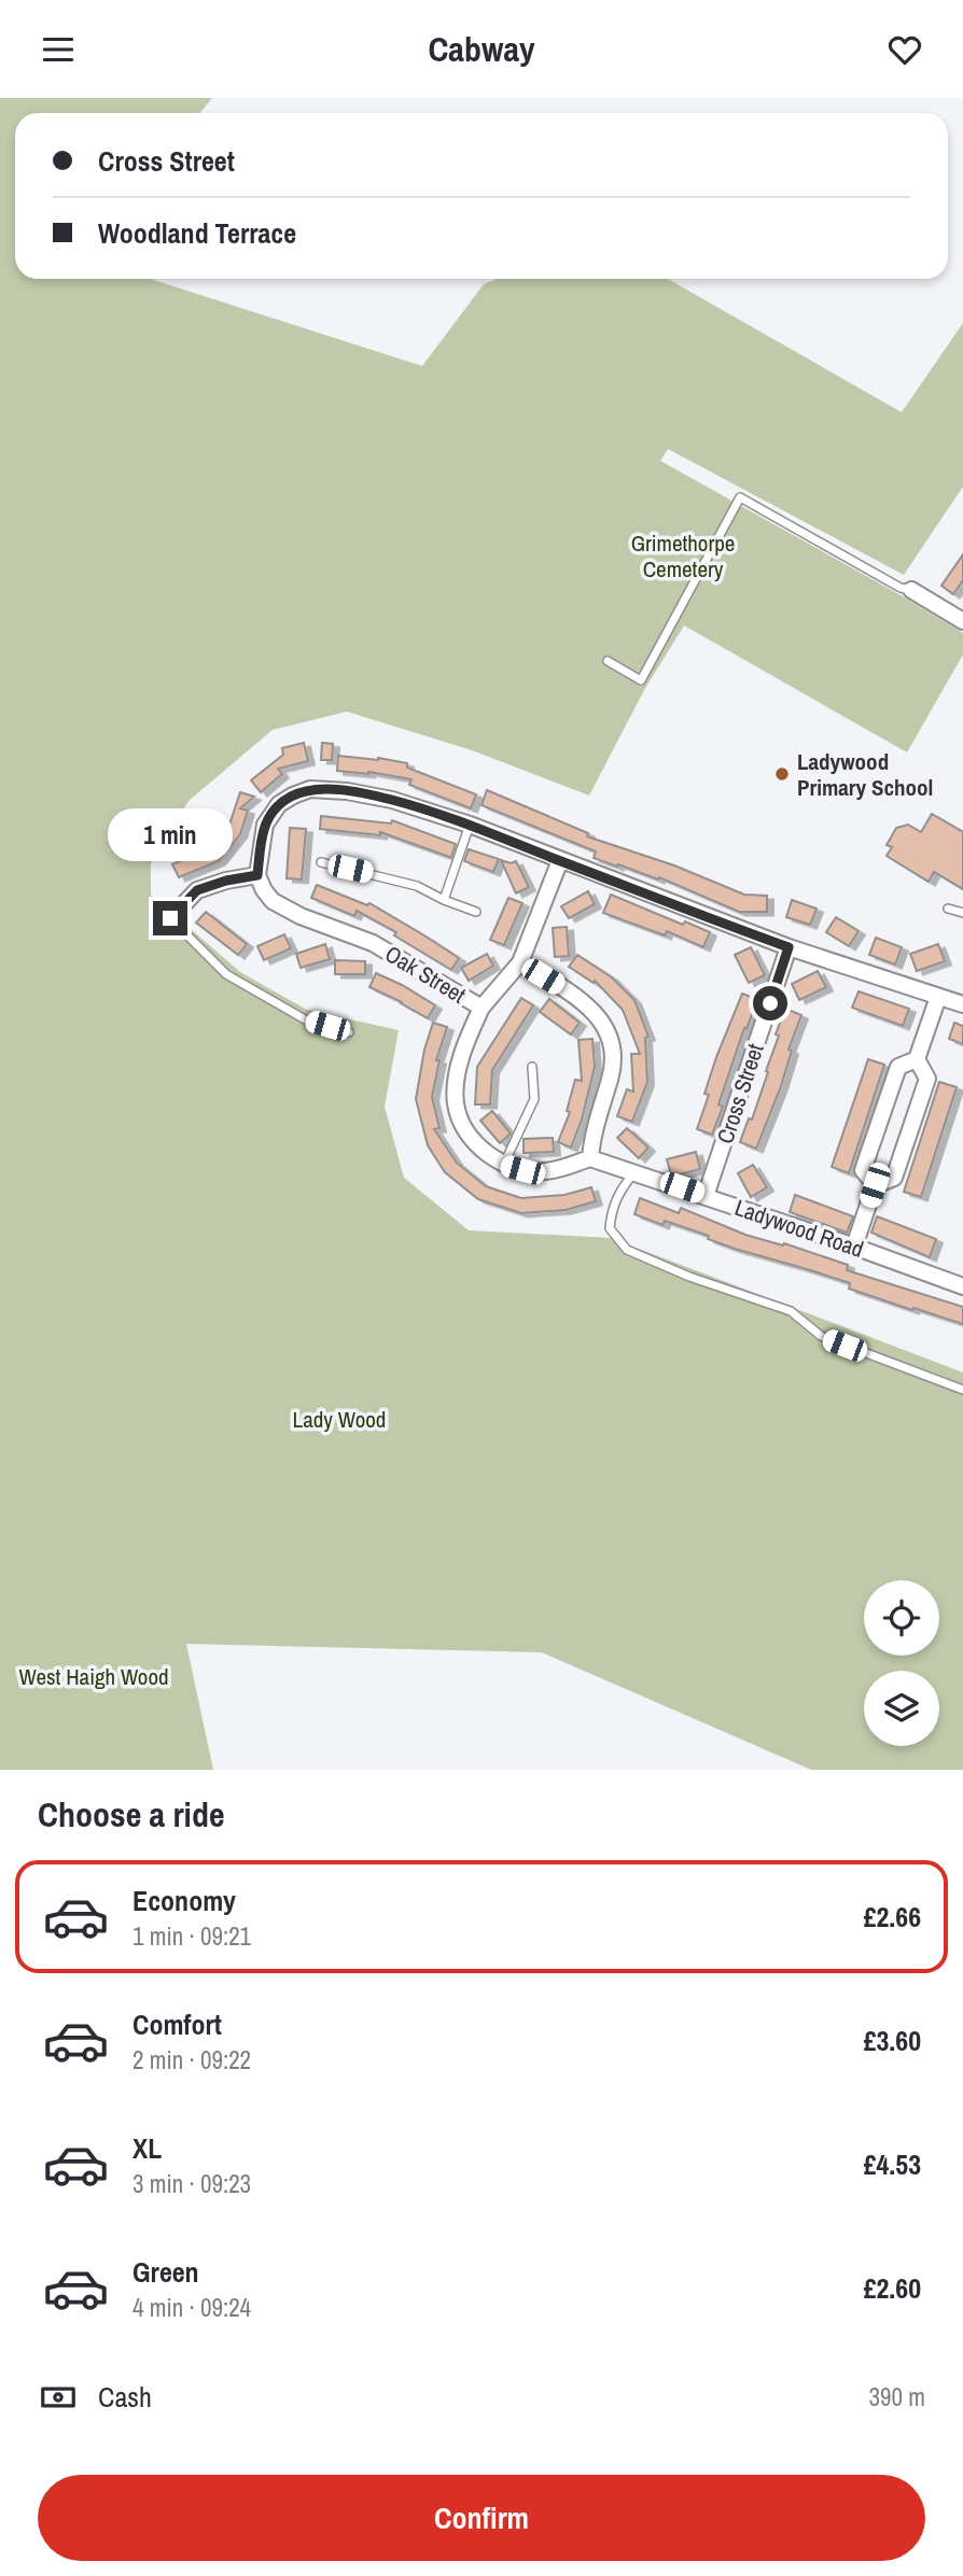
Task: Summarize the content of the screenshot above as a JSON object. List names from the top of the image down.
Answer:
{
  "streets": {
    "street": ["Oak Street", "Cross Street", "Ladywood Road"]
  },
  "crossings": [
    ["Oak Street", "Ladywood Road"],
    ["Cross Street", "Ladywood Road"]
  ],
  "parks": ["Grimethorpe Cemetery", "Lady Wood", "West Haigh Wood"],
  "places": ["Ladywood Primary School"],
  "page": {
    "header": "Cabway",
    "banner": ["Cross Street", "Woodland Terrace"],
    "bubble": "1 min",
    "heading": "Choose a ride",
    "list": [
      {
        "name": "Economy",
        "note": "1 min · 09:21",
        "value": "£2.66"
      },
      {
        "name": "Comfort",
        "note": "2 min · 09:22",
        "value": "£3.60"
      },
      {
        "name": "XL",
        "note": "3 min · 09:23",
        "value": "£4.53"
      },
      {
        "name": "Green",
        "note": "4 min · 09:24",
        "value": "£2.60"
      }
    ],
    "pay": ["Cash", "390 m"],
    "buttons": "Confirm"
  }
}
